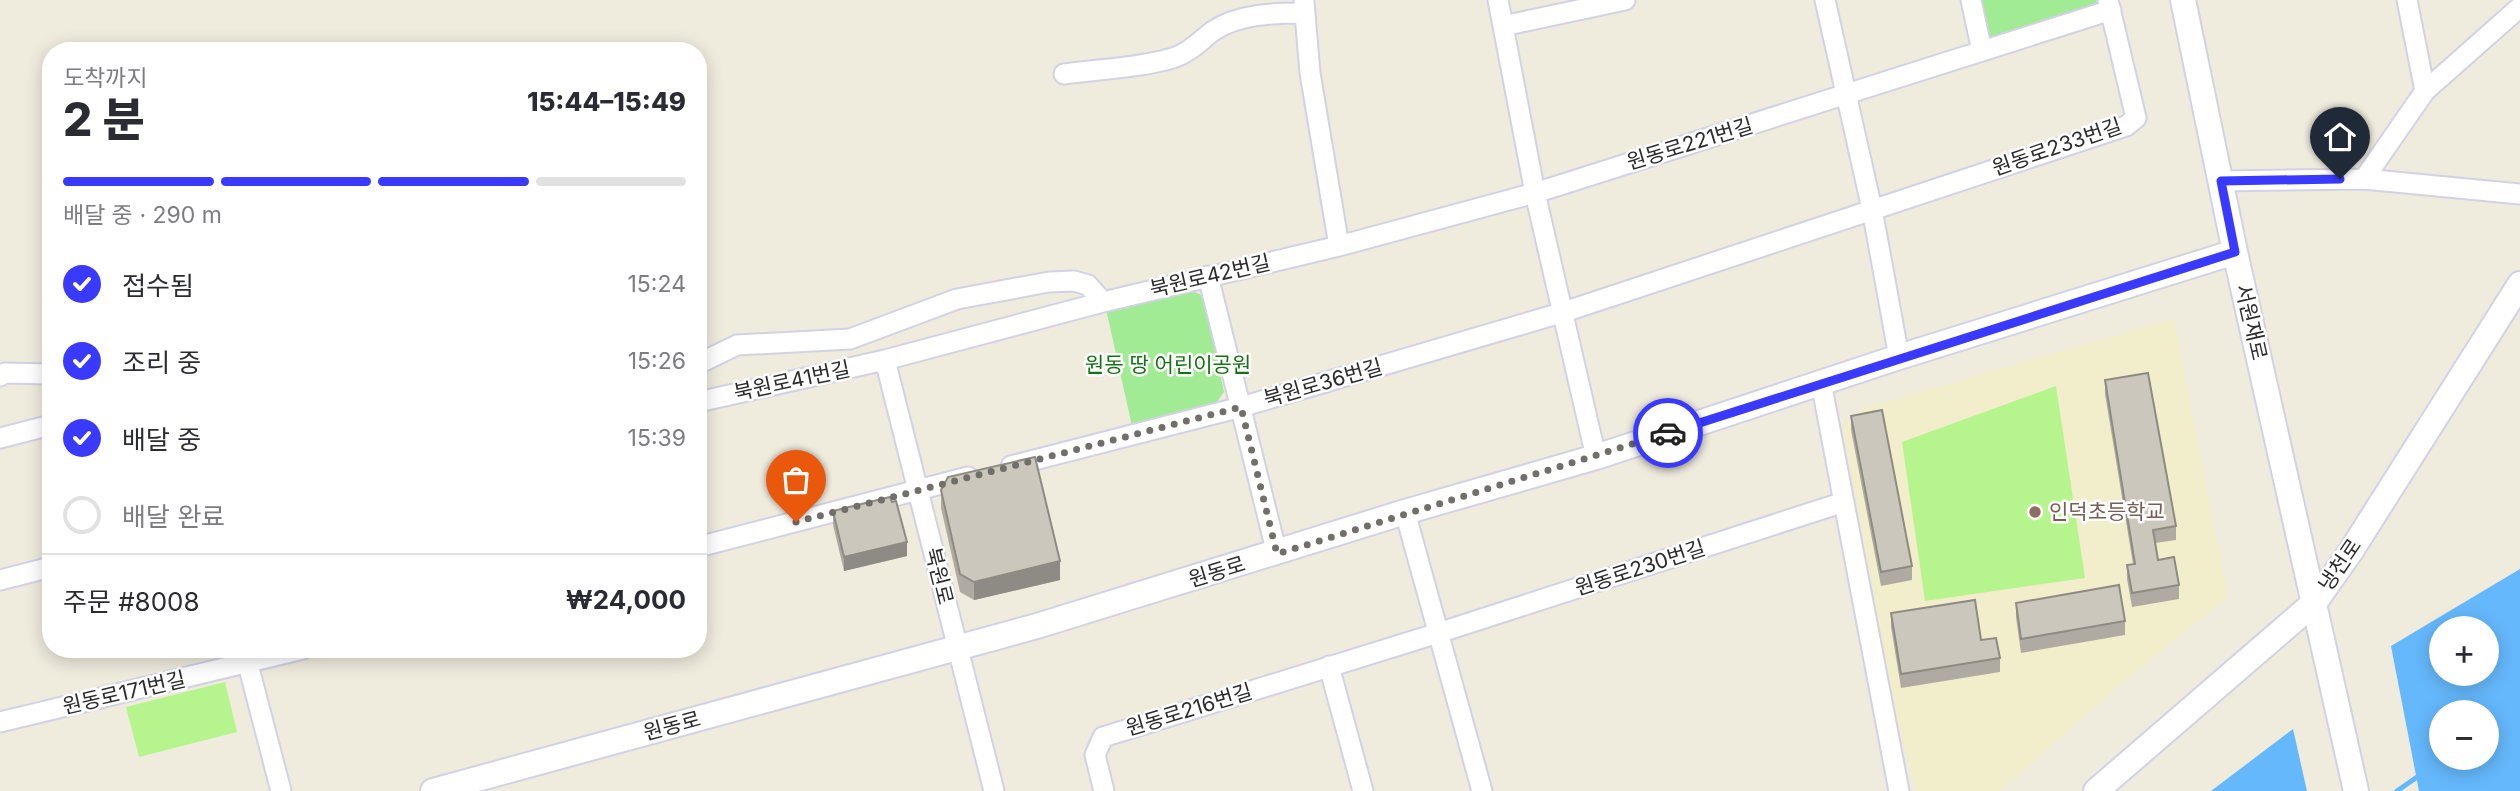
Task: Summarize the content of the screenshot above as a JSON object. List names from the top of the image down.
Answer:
{
  "streets": {
    "street": [
      "원동로221번길",
      "원동로233번길",
      "북원로42번길",
      "서원재로",
      "북원로41번길",
      "북원로36번길",
      "냉천로",
      "원동로230번길",
      "원동로",
      "북원로",
      "원동로171번길",
      "원동로216번길"
    ]
  },
  "crossings": [
    ["원동로221번길", "원동로233번길"],
    ["원동로221번길", "북원로42번길"],
    ["북원로42번길", "북원로41번길"],
    ["북원로42번길", "북원로"],
    ["서원재로", "냉천로"],
    ["서원재로", "원동로"],
    ["북원로41번길", "북원로"],
    ["북원로36번길", "북원로"],
    ["원동로230번길", "원동로216번길"],
    ["원동로", "북원로"]
  ],
  "parks": ["원동 땅 어린이공원"],
  "places": ["인덕초등학교"],
  "page": {
    "heading": ["2 분", "도착까지", "15:44–15:49"],
    "panel": ["주문 #8008", "₩24,000"],
    "bar": "배달 중 · 290 m",
    "list": [
      ["접수됨", "15:24"],
      ["조리 중", "15:26"],
      ["배달 중", "15:39"],
      "배달 완료"
    ],
    "map_buttons": ["+", "−"]
  }
}
